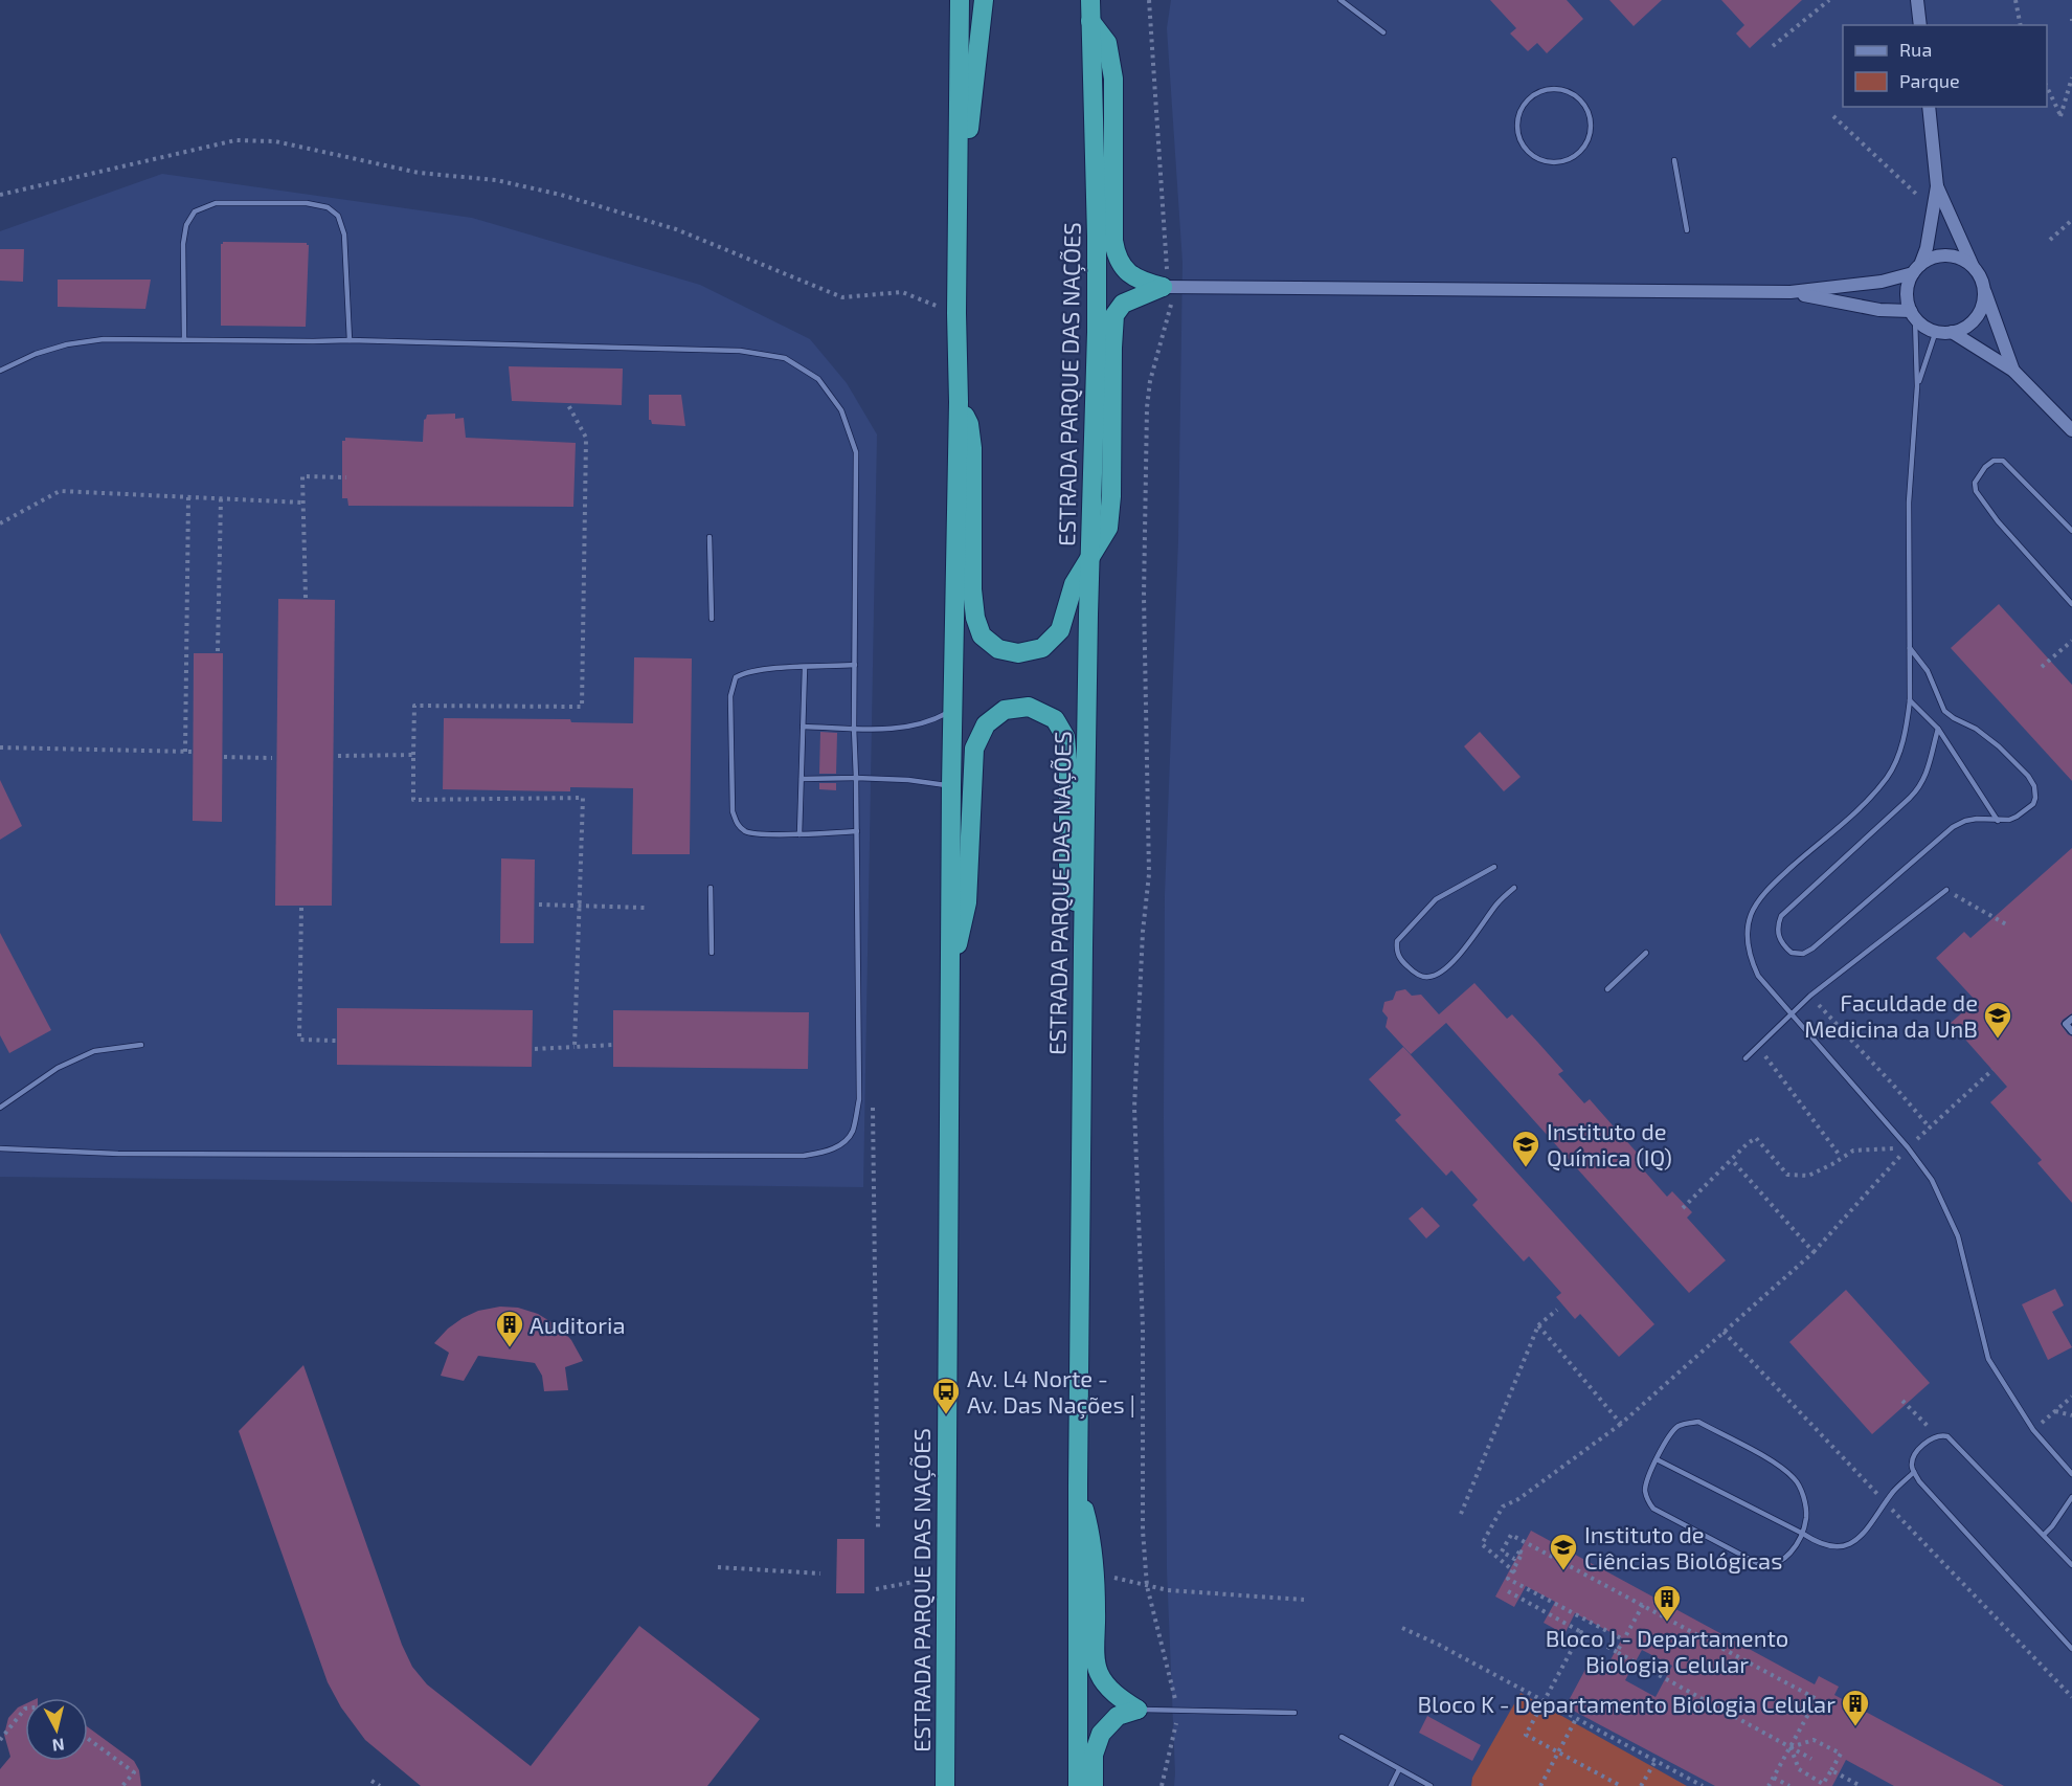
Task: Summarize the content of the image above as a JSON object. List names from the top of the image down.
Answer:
{
  "streets": {
    "highway": ["ESTRADA PARQUE DAS NAÇÕES"]
  },
  "places": {
    "school or university": ["Faculdade de Medicina da UnB", "Instituto de Química (IQ)", "Instituto de Ciências Biológicas"],
    "building": ["Auditoria", "Bloco J - Departamento Biologia Celular", "Bloco K - Departamento Biologia Celular"],
    "bus stop": ["Av. L4 Norte - Av. Das Nações |"]
  },
  "legend": ["Rua", "Parque"],
  "north": "bottom"
}
